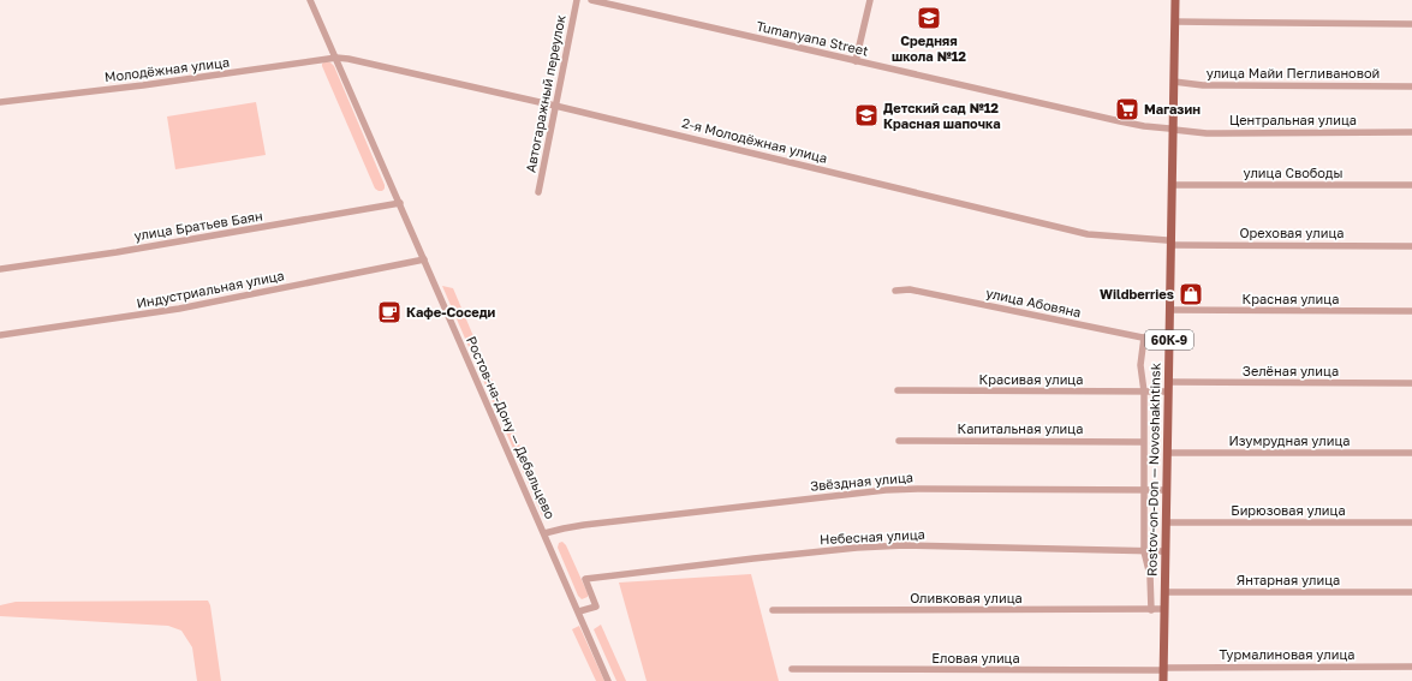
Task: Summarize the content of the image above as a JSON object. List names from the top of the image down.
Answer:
{
  "streets": {
    "main road": ["60К-9", "Rostov-on-Don — Novoshakhtinsk"],
    "street": [
      "Tumanyana Street",
      "Молодёжная улица",
      "улица Майи Пегливановой",
      "Автогаражный переулок",
      "Центральная улица",
      "2-я Молодёжная улица",
      "улица Свободы",
      "улица Братьев Баян",
      "Ореховая улица",
      "Индустриальная улица",
      "Красная улица",
      "улица Абовяна",
      "Зелёная улица",
      "Красивая улица",
      "Ростов-на-Дону — Дебальцево",
      "Капитальная улица",
      "Изумрудная улица",
      "Звёздная улица",
      "Бирюзовая улица",
      "Небесная улица",
      "Янтарная улица",
      "Оливковая улица",
      "Турмалиновая улица",
      "Еловая улица"
    ]
  },
  "crossings": [
    ["Tumanyana Street", "Центральная улица"],
    ["Tumanyana Street", "Rostov-on-Don — Novoshakhtinsk"],
    ["Молодёжная улица", "2-я Молодёжная улица"],
    ["Молодёжная улица", "Ростов-на-Дону — Дебальцево"],
    ["улица Майи Пегливановой", "Rostov-on-Don — Novoshakhtinsk"],
    ["Автогаражный переулок", "2-я Молодёжная улица"],
    ["Центральная улица", "Rostov-on-Don — Novoshakhtinsk"],
    ["2-я Молодёжная улица", "Ореховая улица"],
    ["2-я Молодёжная улица", "Ростов-на-Дону — Дебальцево"],
    ["2-я Молодёжная улица", "Rostov-on-Don — Novoshakhtinsk"],
    ["улица Свободы", "Rostov-on-Don — Novoshakhtinsk"],
    ["улица Братьев Баян", "Ростов-на-Дону — Дебальцево"],
    ["Ореховая улица", "Rostov-on-Don — Novoshakhtinsk"],
    ["Индустриальная улица", "Ростов-на-Дону — Дебальцево"],
    ["Красная улица", "Rostov-on-Don — Novoshakhtinsk"],
    ["улица Абовяна", "Rostov-on-Don — Novoshakhtinsk"],
    ["Зелёная улица", "Rostov-on-Don — Novoshakhtinsk"],
    ["Красивая улица", "Rostov-on-Don — Novoshakhtinsk"],
    ["Ростов-на-Дону — Дебальцево", "Звёздная улица"],
    ["Ростов-на-Дону — Дебальцево", "Небесная улица"],
    ["Изумрудная улица", "Rostov-on-Don — Novoshakhtinsk"],
    ["Rostov-on-Don — Novoshakhtinsk", "Звёздная улица"],
    ["Rostov-on-Don — Novoshakhtinsk", "Бирюзовая улица"],
    ["Rostov-on-Don — Novoshakhtinsk", "Небесная улица"],
    ["Rostov-on-Don — Novoshakhtinsk", "Янтарная улица"],
    ["Rostov-on-Don — Novoshakhtinsk", "Оливковая улица"],
    ["Rostov-on-Don — Novoshakhtinsk", "Турмалиновая улица"],
    ["Rostov-on-Don — Novoshakhtinsk", "Еловая улица"],
    ["Турмалиновая улица", "Еловая улица"]
  ],
  "places": {
    "school or university": ["Средняя школа №12", "Детский сад №12 Красная шапочка"],
    "supermarket": ["Магазин"],
    "shop": ["Wildberries"],
    "cafe": ["Кафе-Соседи"]
  }
}
